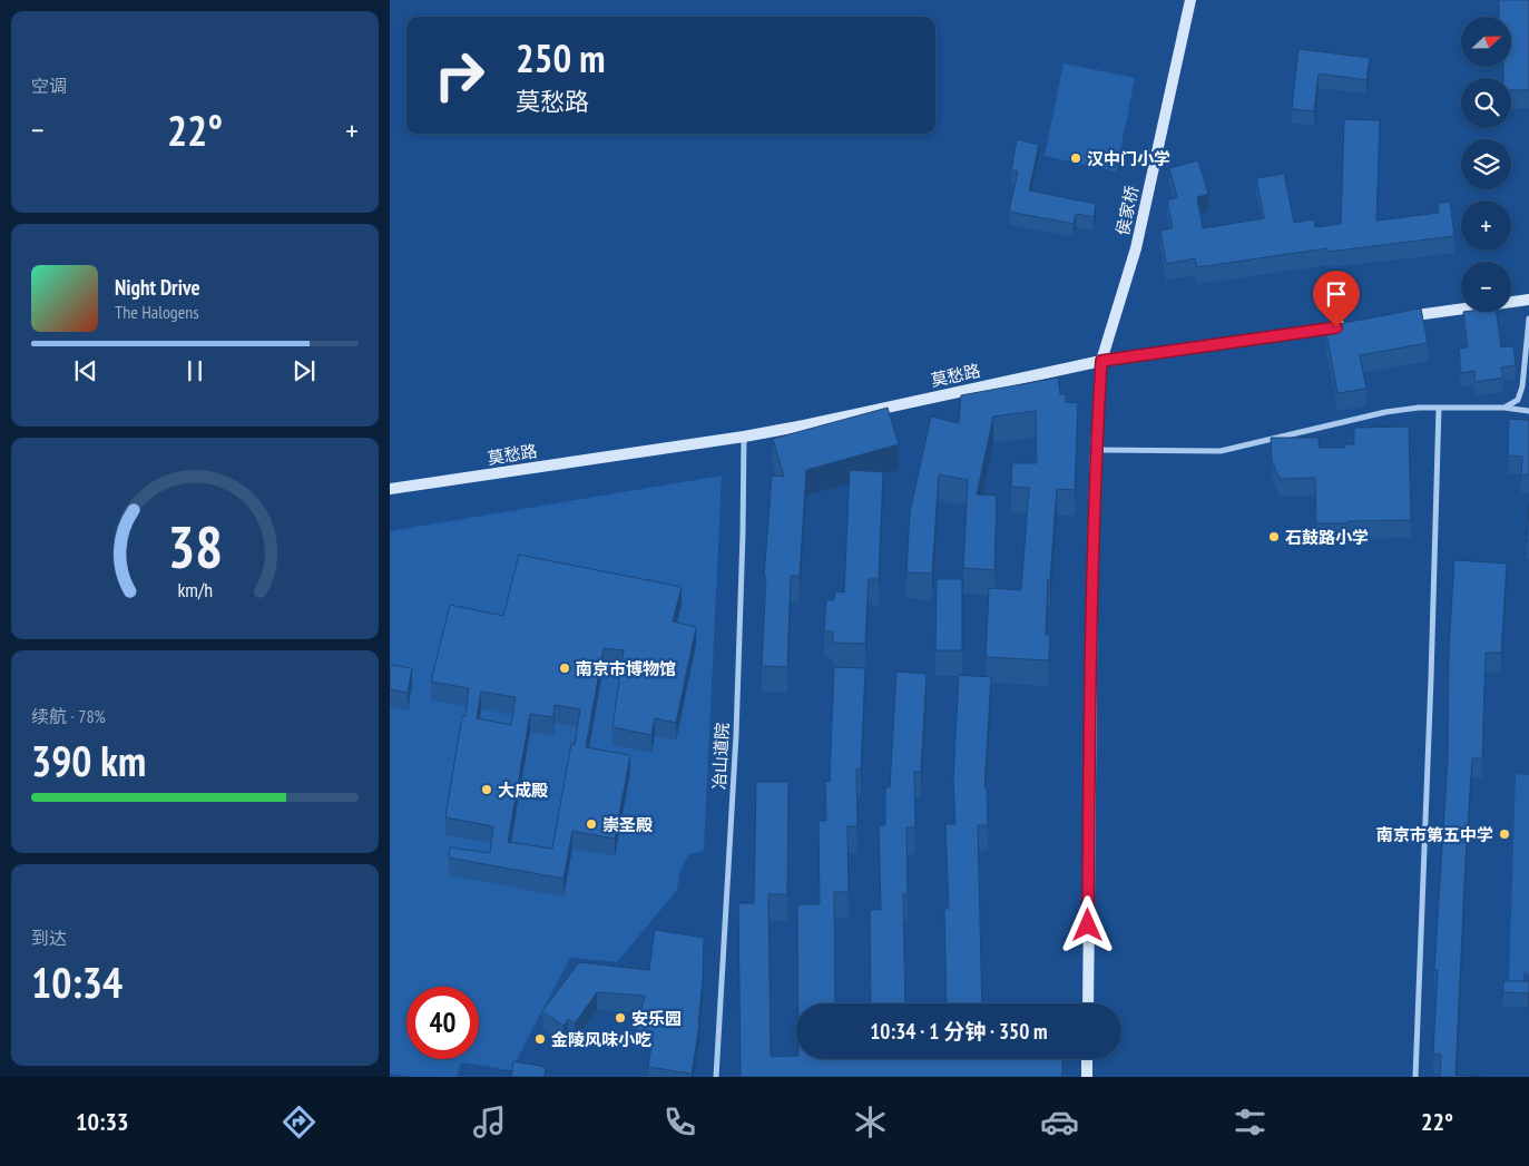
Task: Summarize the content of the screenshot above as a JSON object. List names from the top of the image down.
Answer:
{
  "streets": {
    "main road": ["侯家桥", "莫愁路"],
    "street": ["冶山道院"]
  },
  "crossings": [
    ["侯家桥", "莫愁路"],
    ["莫愁路", "冶山道院"]
  ],
  "places": [
    "汉中门小学",
    "石鼓路小学",
    "南京市博物馆",
    "大成殿",
    "崇圣殿",
    "南京市第五中学",
    "安乐园",
    "金陵风味小吃"
  ],
  "north": "right",
  "page": {
    "tile": [
      "空调",
      ["续航 · 78%", "390 km"],
      ["到达", "10:34"]
    ],
    "map_buttons": ["+", "−"],
    "turn": ["250 m", "莫愁路"],
    "heat": ["−", "22°", "+"],
    "song": ["Night Drive", "The Halogens"],
    "limit": "40",
    "trip": "10:34 · 1 分钟 · 350 m",
    "tabs": ["10:33", "22°"],
    "gauge": ["38", "km/h"]
  }
}
